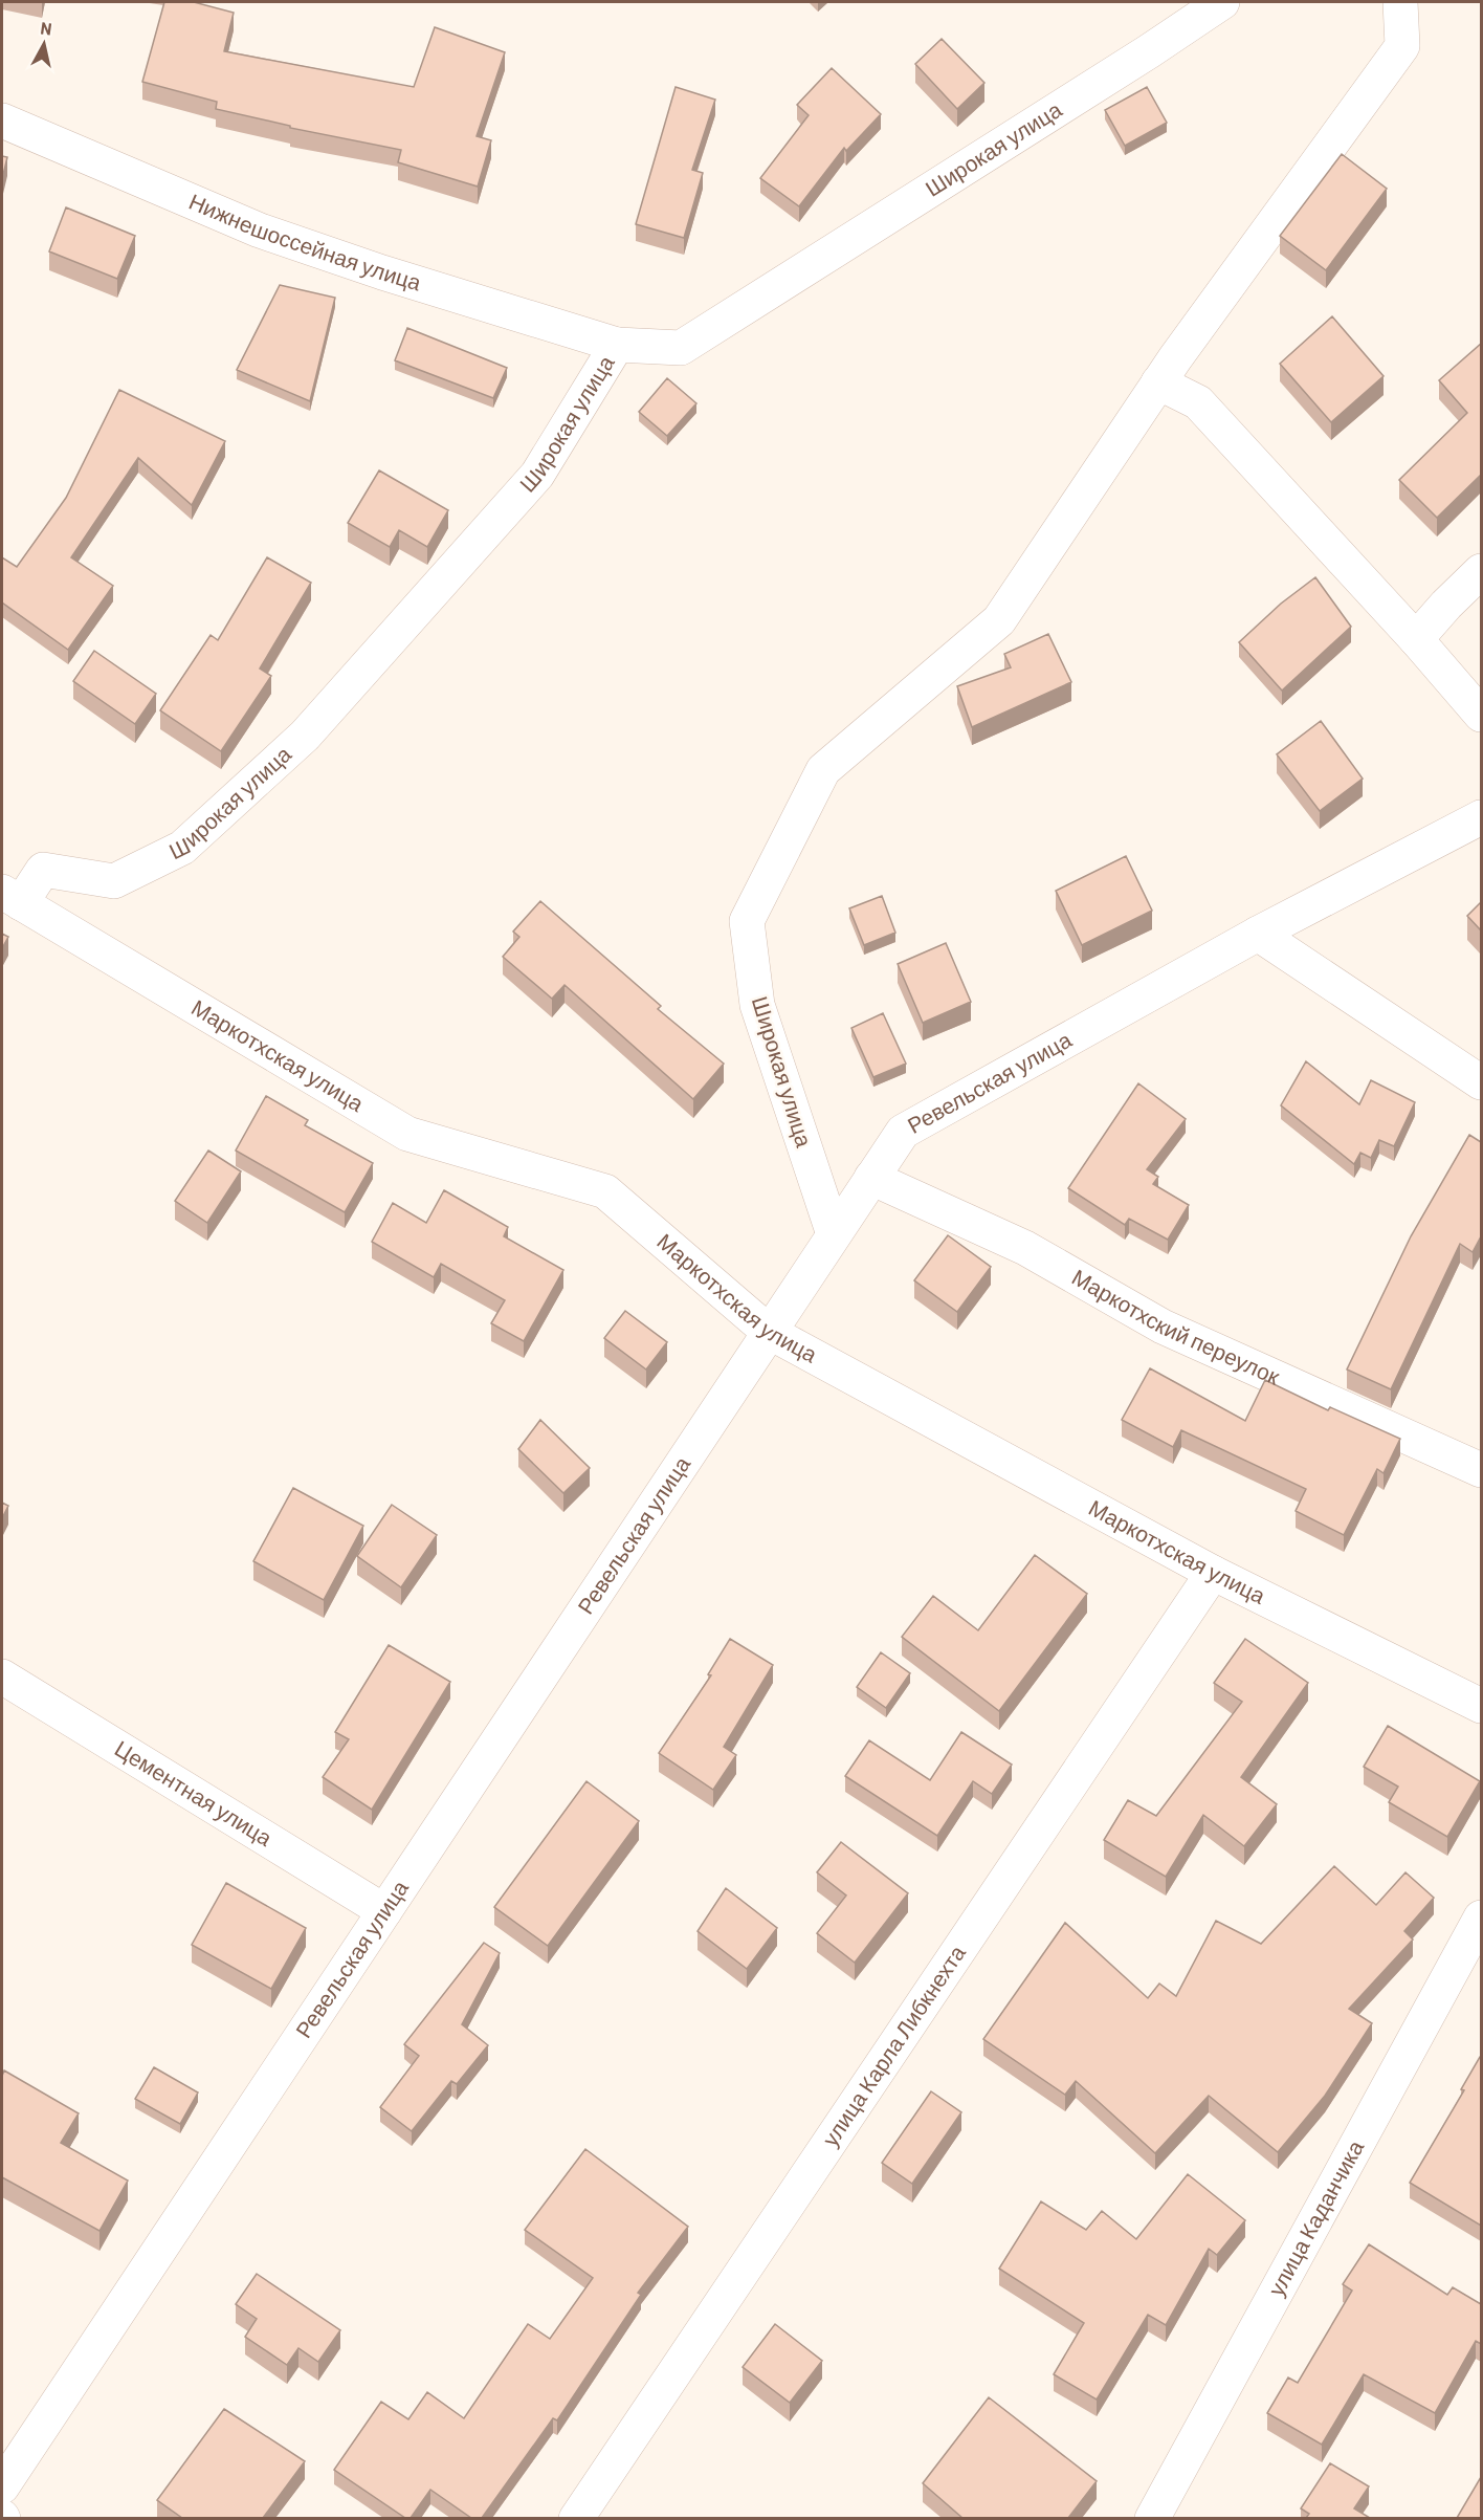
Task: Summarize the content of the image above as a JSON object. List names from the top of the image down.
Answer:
{
  "streets": {
    "street": [
      "Широкая улица",
      "Нижнешоссейная улица",
      "Маркотхская улица",
      "Ревельская улица",
      "Маркотхский переулок",
      "Цементная улица",
      "улица Карла Либкнехта",
      "улица Каданчика"
    ]
  },
  "crossings": [
    ["Широкая улица", "Нижнешоссейная улица"],
    ["Широкая улица", "Маркотхская улица"],
    ["Широкая улица", "Ревельская улица"],
    ["Маркотхская улица", "Ревельская улица"],
    ["Маркотхская улица", "улица Карла Либкнехта"],
    ["Ревельская улица", "Маркотхский переулок"],
    ["Ревельская улица", "Цементная улица"]
  ],
  "north": "top"
}
